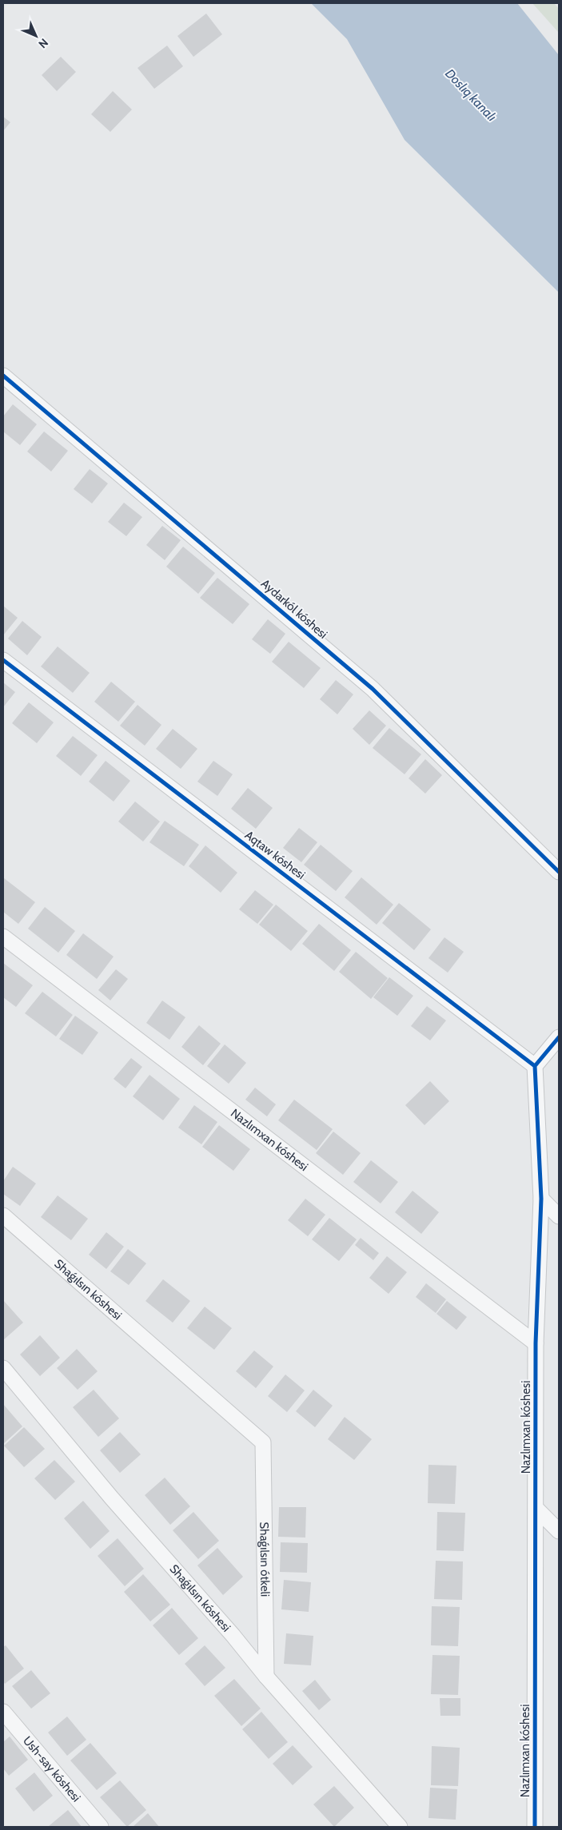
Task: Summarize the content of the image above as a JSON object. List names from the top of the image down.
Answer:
{
  "streets": {
    "street": [
      "Aydarkól kóshesi",
      "Aqtaw kóshesi",
      "Nazlımxan kóshesi",
      "Shaǵılsın kóshesi",
      "Shaǵılsın ótkeli",
      "Ush-say kóshesi"
    ]
  },
  "crossings": [
    ["Aqtaw kóshesi", "Nazlımxan kóshesi"],
    ["Shaǵılsın kóshesi", "Shaǵılsın ótkeli"]
  ],
  "water": ["Doslıq kanalı"],
  "north": "bottom right"
}
